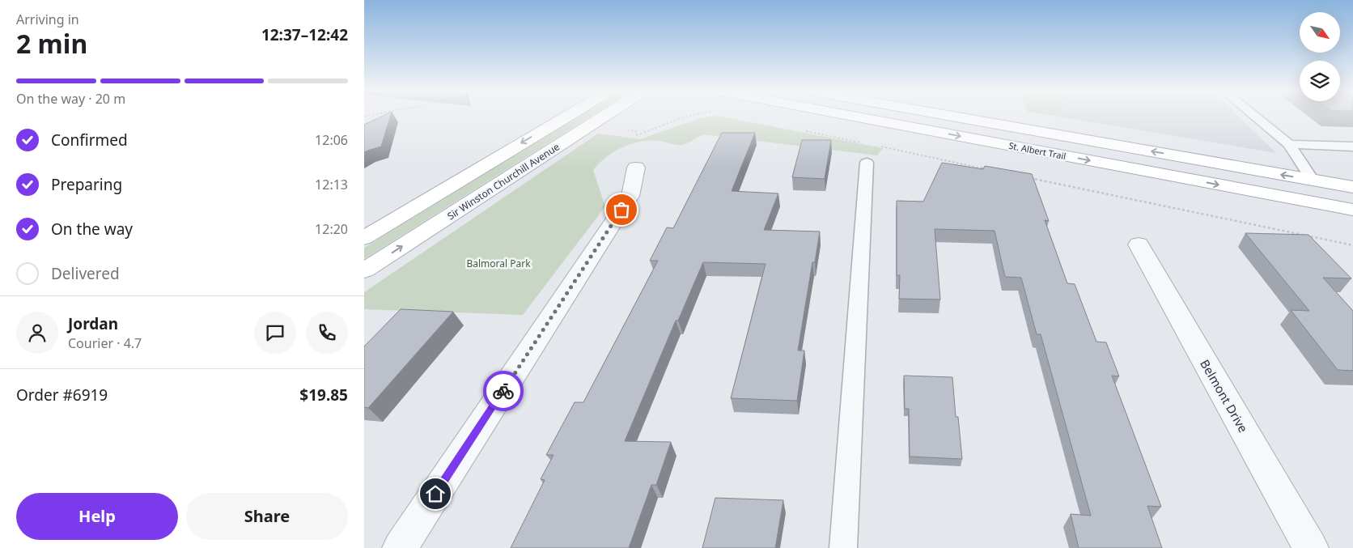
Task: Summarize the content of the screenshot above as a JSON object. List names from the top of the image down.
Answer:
{
  "streets": {
    "main road": ["St. Albert Trail", "Sir Winston Churchill Avenue"],
    "street": ["Belmont Drive"]
  },
  "parks": ["Balmoral Park"],
  "north": "bottom right",
  "page": {
    "heading": ["2 min", "Arriving in", "12:37–12:42"],
    "panel": [
      "Jordan",
      "Courier · 4.7",
      "Order #6919",
      "$19.85"
    ],
    "bar": "On the way · 20 m",
    "list": [
      ["Confirmed", "12:06"],
      ["Preparing", "12:13"],
      ["On the way", "12:20"],
      "Delivered"
    ],
    "buttons": ["Help", "Share"]
  }
}
